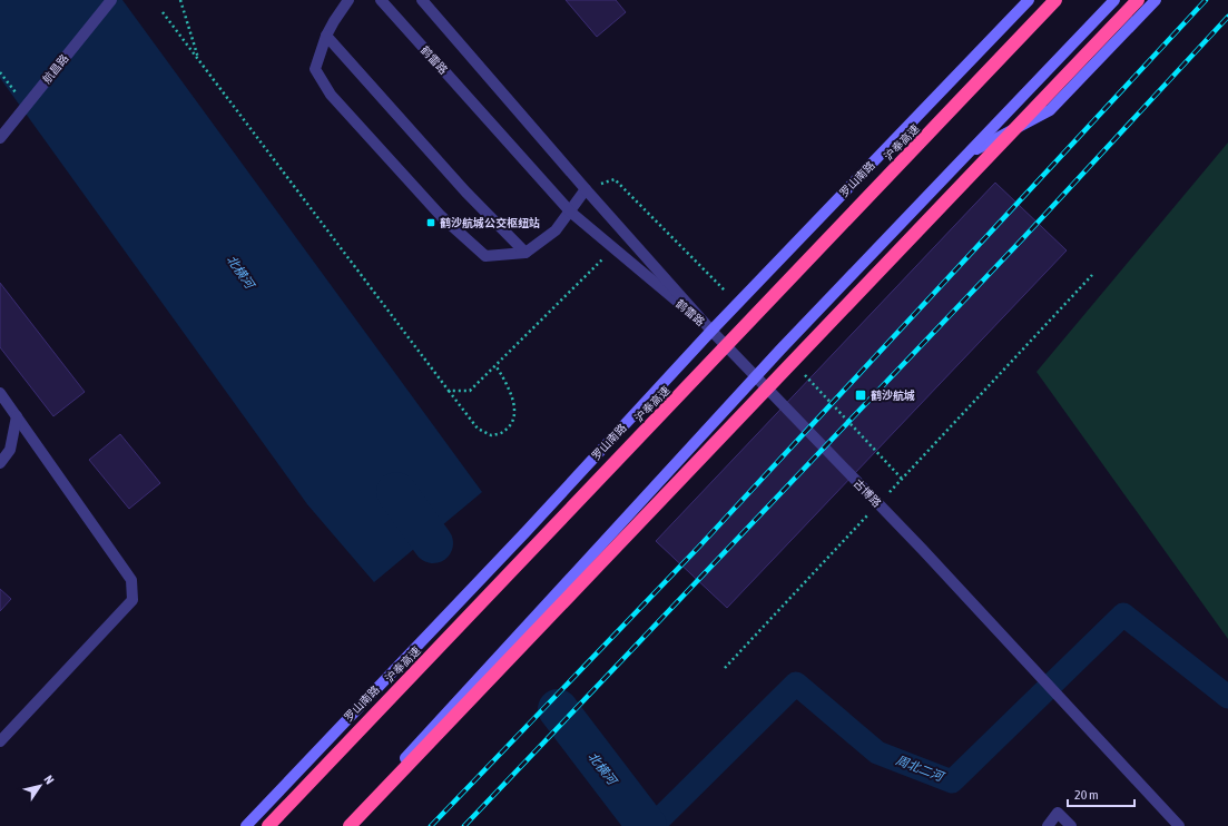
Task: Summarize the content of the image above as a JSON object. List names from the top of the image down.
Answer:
{
  "streets": {
    "highway": ["沪奉高速"],
    "main road": ["罗山南路"],
    "street": ["鹤雷路", "航昌路", "古博路"]
  },
  "crossings": [
    ["鹤雷路", "罗山南路"],
    ["鹤雷路", "古博路"],
    ["罗山南路", "古博路"]
  ],
  "water": ["北横河", "周北二河"],
  "places": {
    "transit": ["鹤沙航城公交枢纽站", "鹤沙航城"]
  },
  "scale_bar": "20 m",
  "north": "top right"
}
